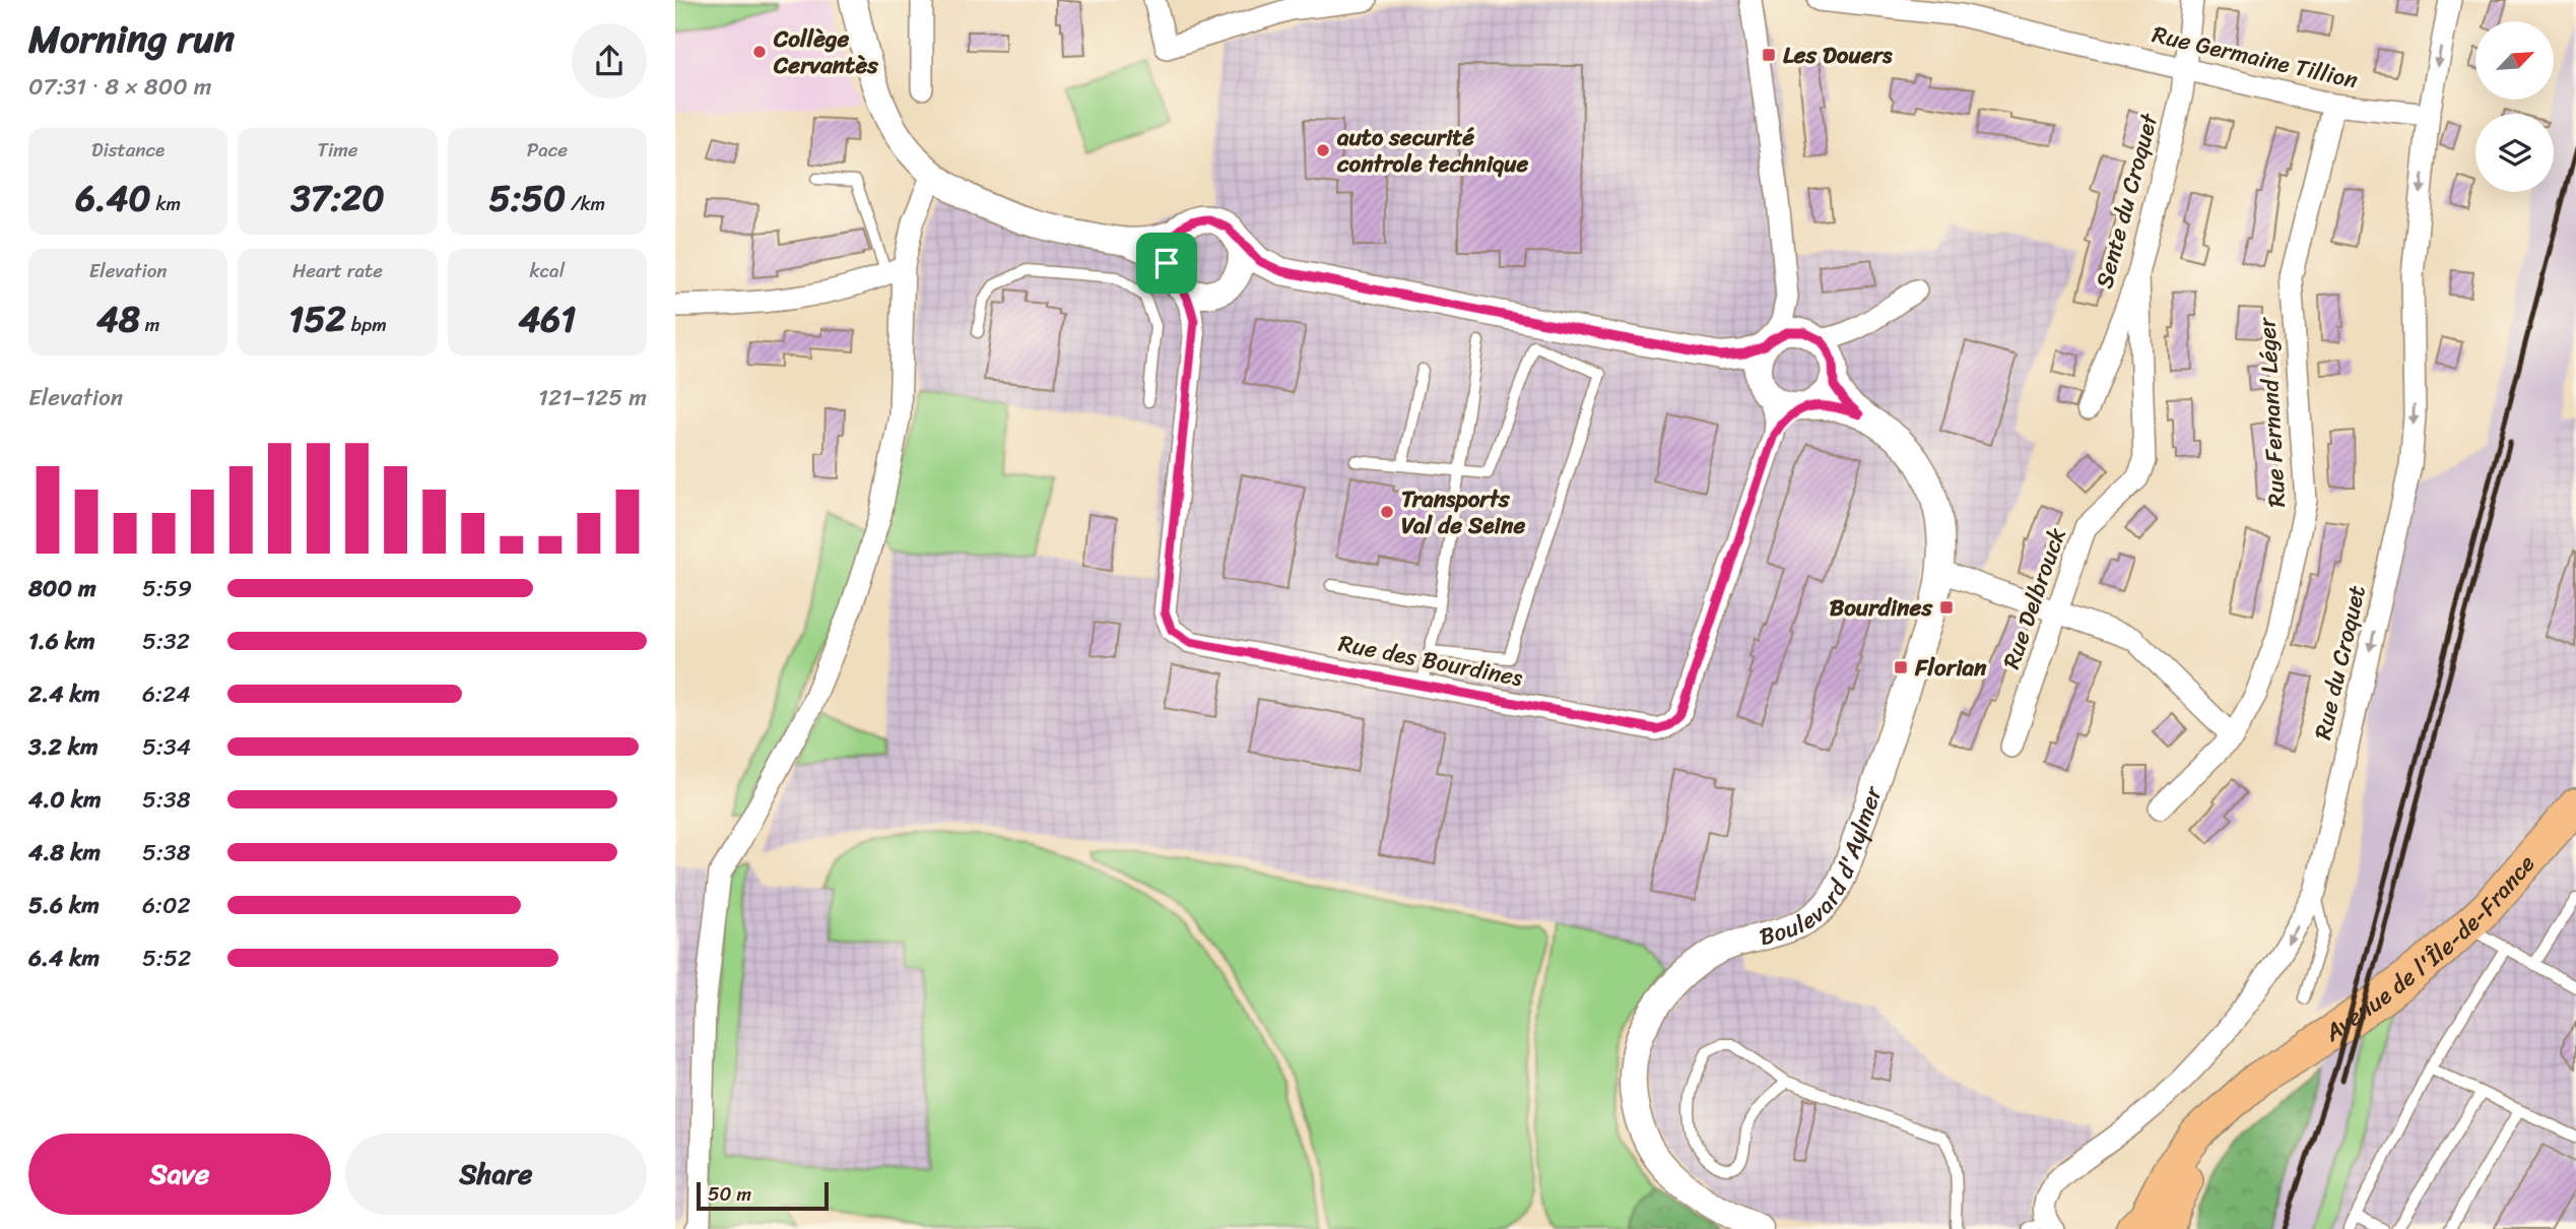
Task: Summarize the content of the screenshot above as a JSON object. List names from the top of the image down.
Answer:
{
  "streets": {
    "main road": ["Avenue de l'Île-de-France"],
    "street": [
      "Rue Germaine Tillion",
      "Sente du Croquet",
      "Rue Fernand Léger",
      "Rue Delbrouck",
      "Rue des Bourdines",
      "Rue du Croquet",
      "Boulevard d'Aylmer"
    ]
  },
  "crossings": [
    ["Rue Germaine Tillion", "Sente du Croquet"],
    ["Rue Germaine Tillion", "Rue Fernand Léger"],
    ["Rue Germaine Tillion", "Rue du Croquet"],
    ["Sente du Croquet", "Rue Delbrouck"],
    ["Rue des Bourdines", "Boulevard d'Aylmer"]
  ],
  "one_way": ["Rue du Croquet"],
  "places": {
    "other": ["Collège Cervantès", "auto securité controle technique", "Transports Val de Seine"],
    "transit": ["Les Douers", "Bourdines", "Florian"]
  },
  "scale_bar": "50 m",
  "north": "top right",
  "page": {
    "heading": ["Morning run", "07:31 · 8 × 800 m"],
    "stats": [
      ["Distance", "6.40 km"],
      ["Time", "37:20"],
      ["Pace", "5:50 /km"],
      ["Elevation", "48 m"],
      ["Heart rate", "152 bpm"],
      ["kcal", "461"]
    ],
    "chart": ["Elevation", "121–125 m"],
    "list": [
      {
        "name": "800 m",
        "note": "5:59"
      },
      {
        "name": "1.6 km",
        "note": "5:32"
      },
      {
        "name": "2.4 km",
        "note": "6:24"
      },
      {
        "name": "3.2 km",
        "note": "5:34"
      },
      {
        "name": "4.0 km",
        "note": "5:38"
      },
      {
        "name": "4.8 km",
        "note": "5:38"
      },
      {
        "name": "5.6 km",
        "note": "6:02"
      },
      {
        "name": "6.4 km",
        "note": "5:52"
      }
    ],
    "buttons": ["Save", "Share"],
    "scale": "50 m"
  }
}
